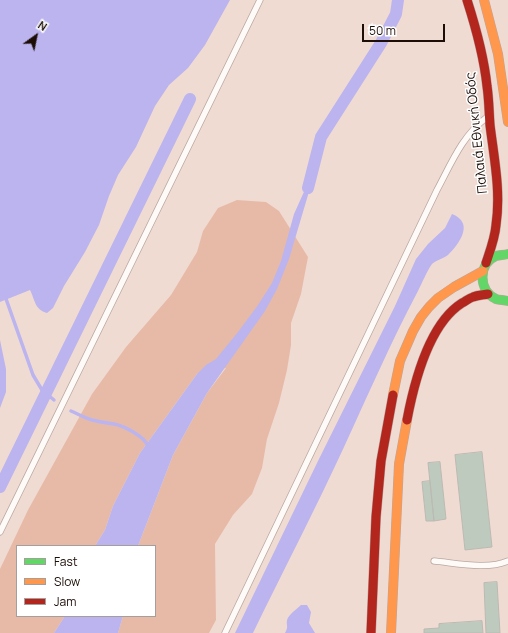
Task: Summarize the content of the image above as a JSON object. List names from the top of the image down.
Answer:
{
  "streets": {
    "street": ["Παλαιά Εθνική Οδός"]
  },
  "legend": ["Fast", "Slow", "Jam"],
  "scale_bar": "50 m",
  "north": "top right"
}
